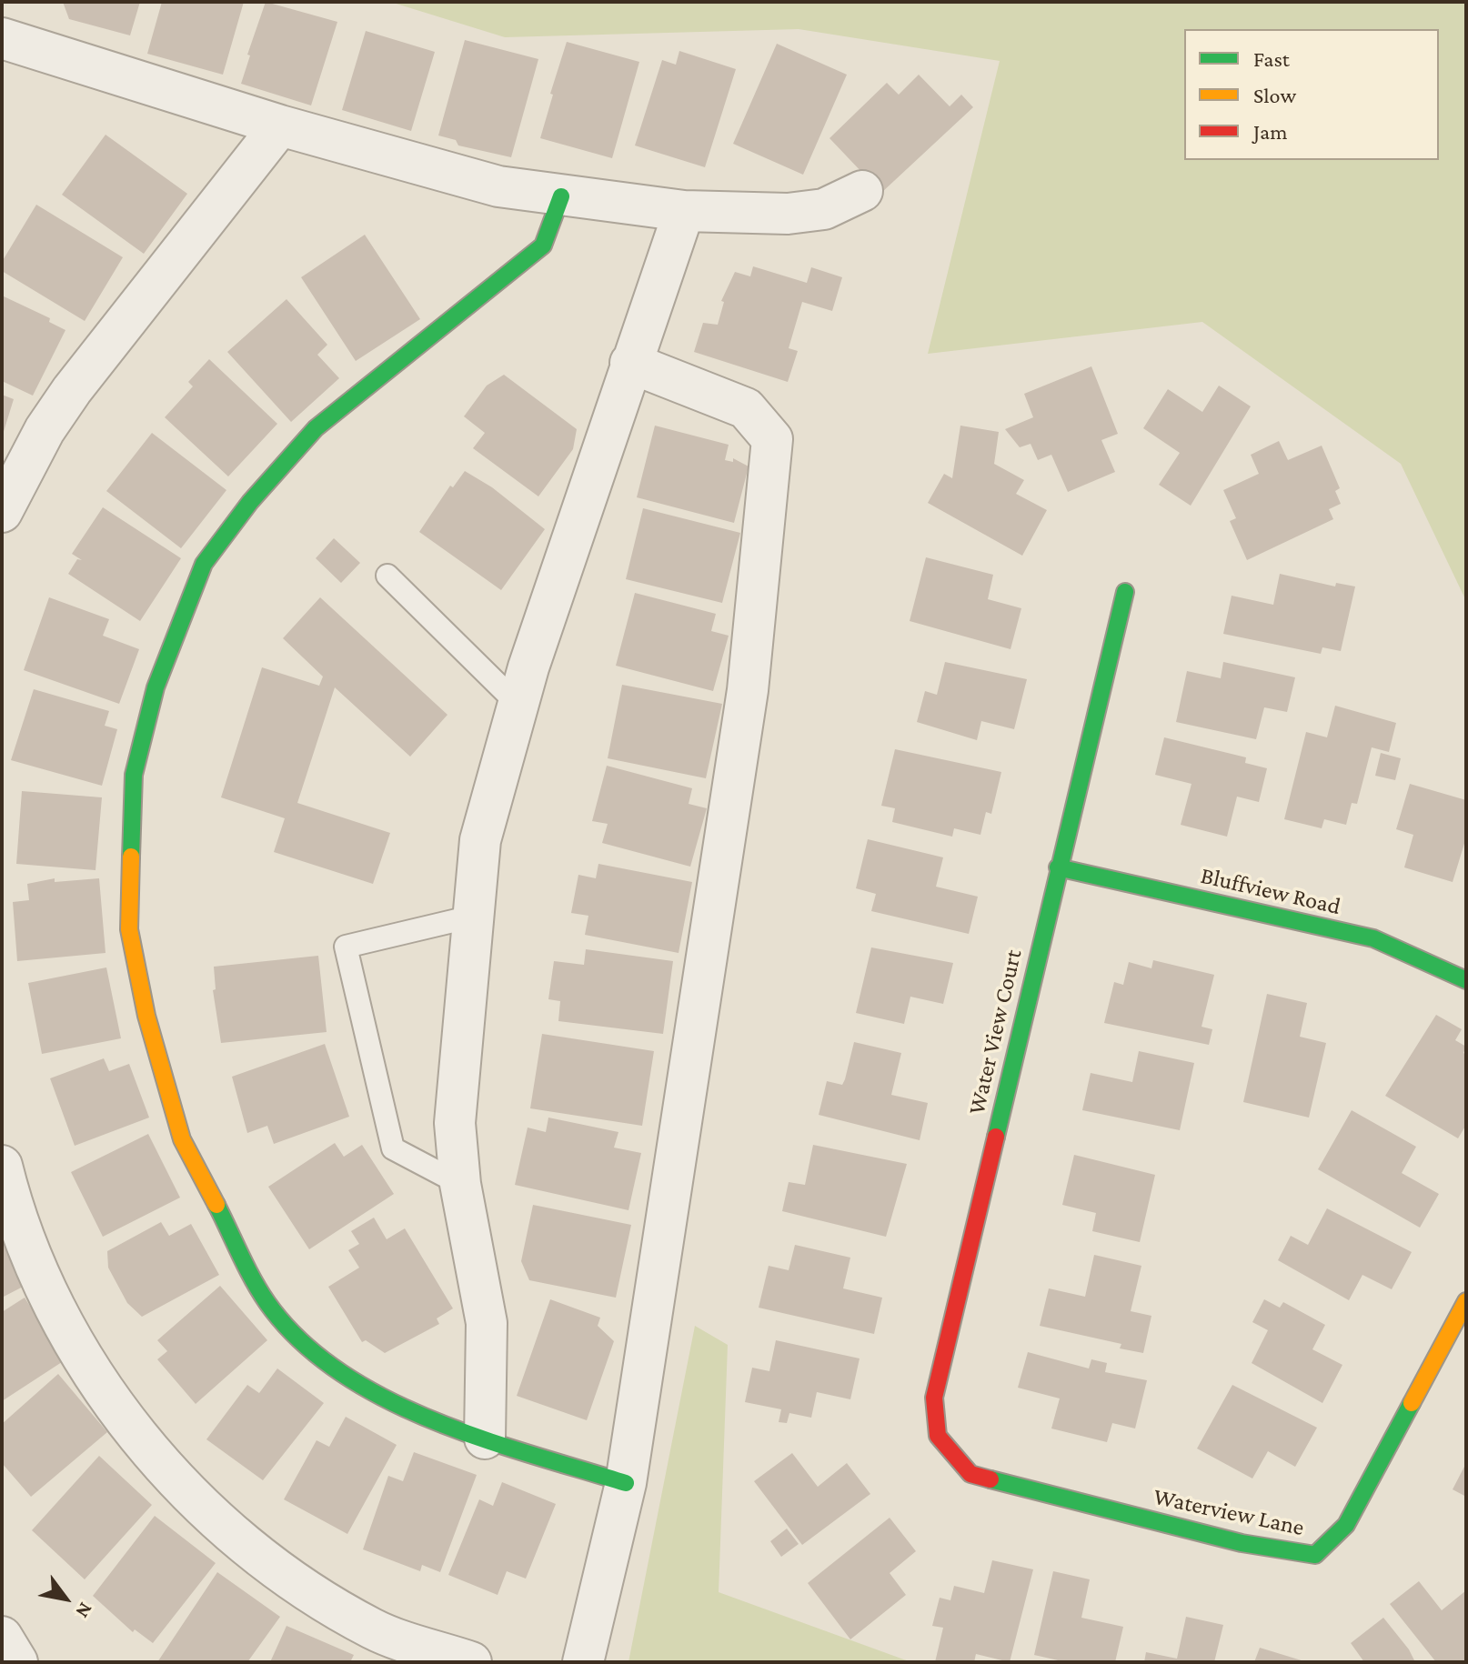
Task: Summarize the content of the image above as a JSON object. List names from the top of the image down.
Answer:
{
  "streets": {
    "street": ["Bluffview Road", "Water View Court", "Waterview Lane"]
  },
  "crossings": [
    ["Bluffview Road", "Water View Court"],
    ["Water View Court", "Waterview Lane"]
  ],
  "legend": ["Fast", "Slow", "Jam"],
  "north": "bottom right"
}
